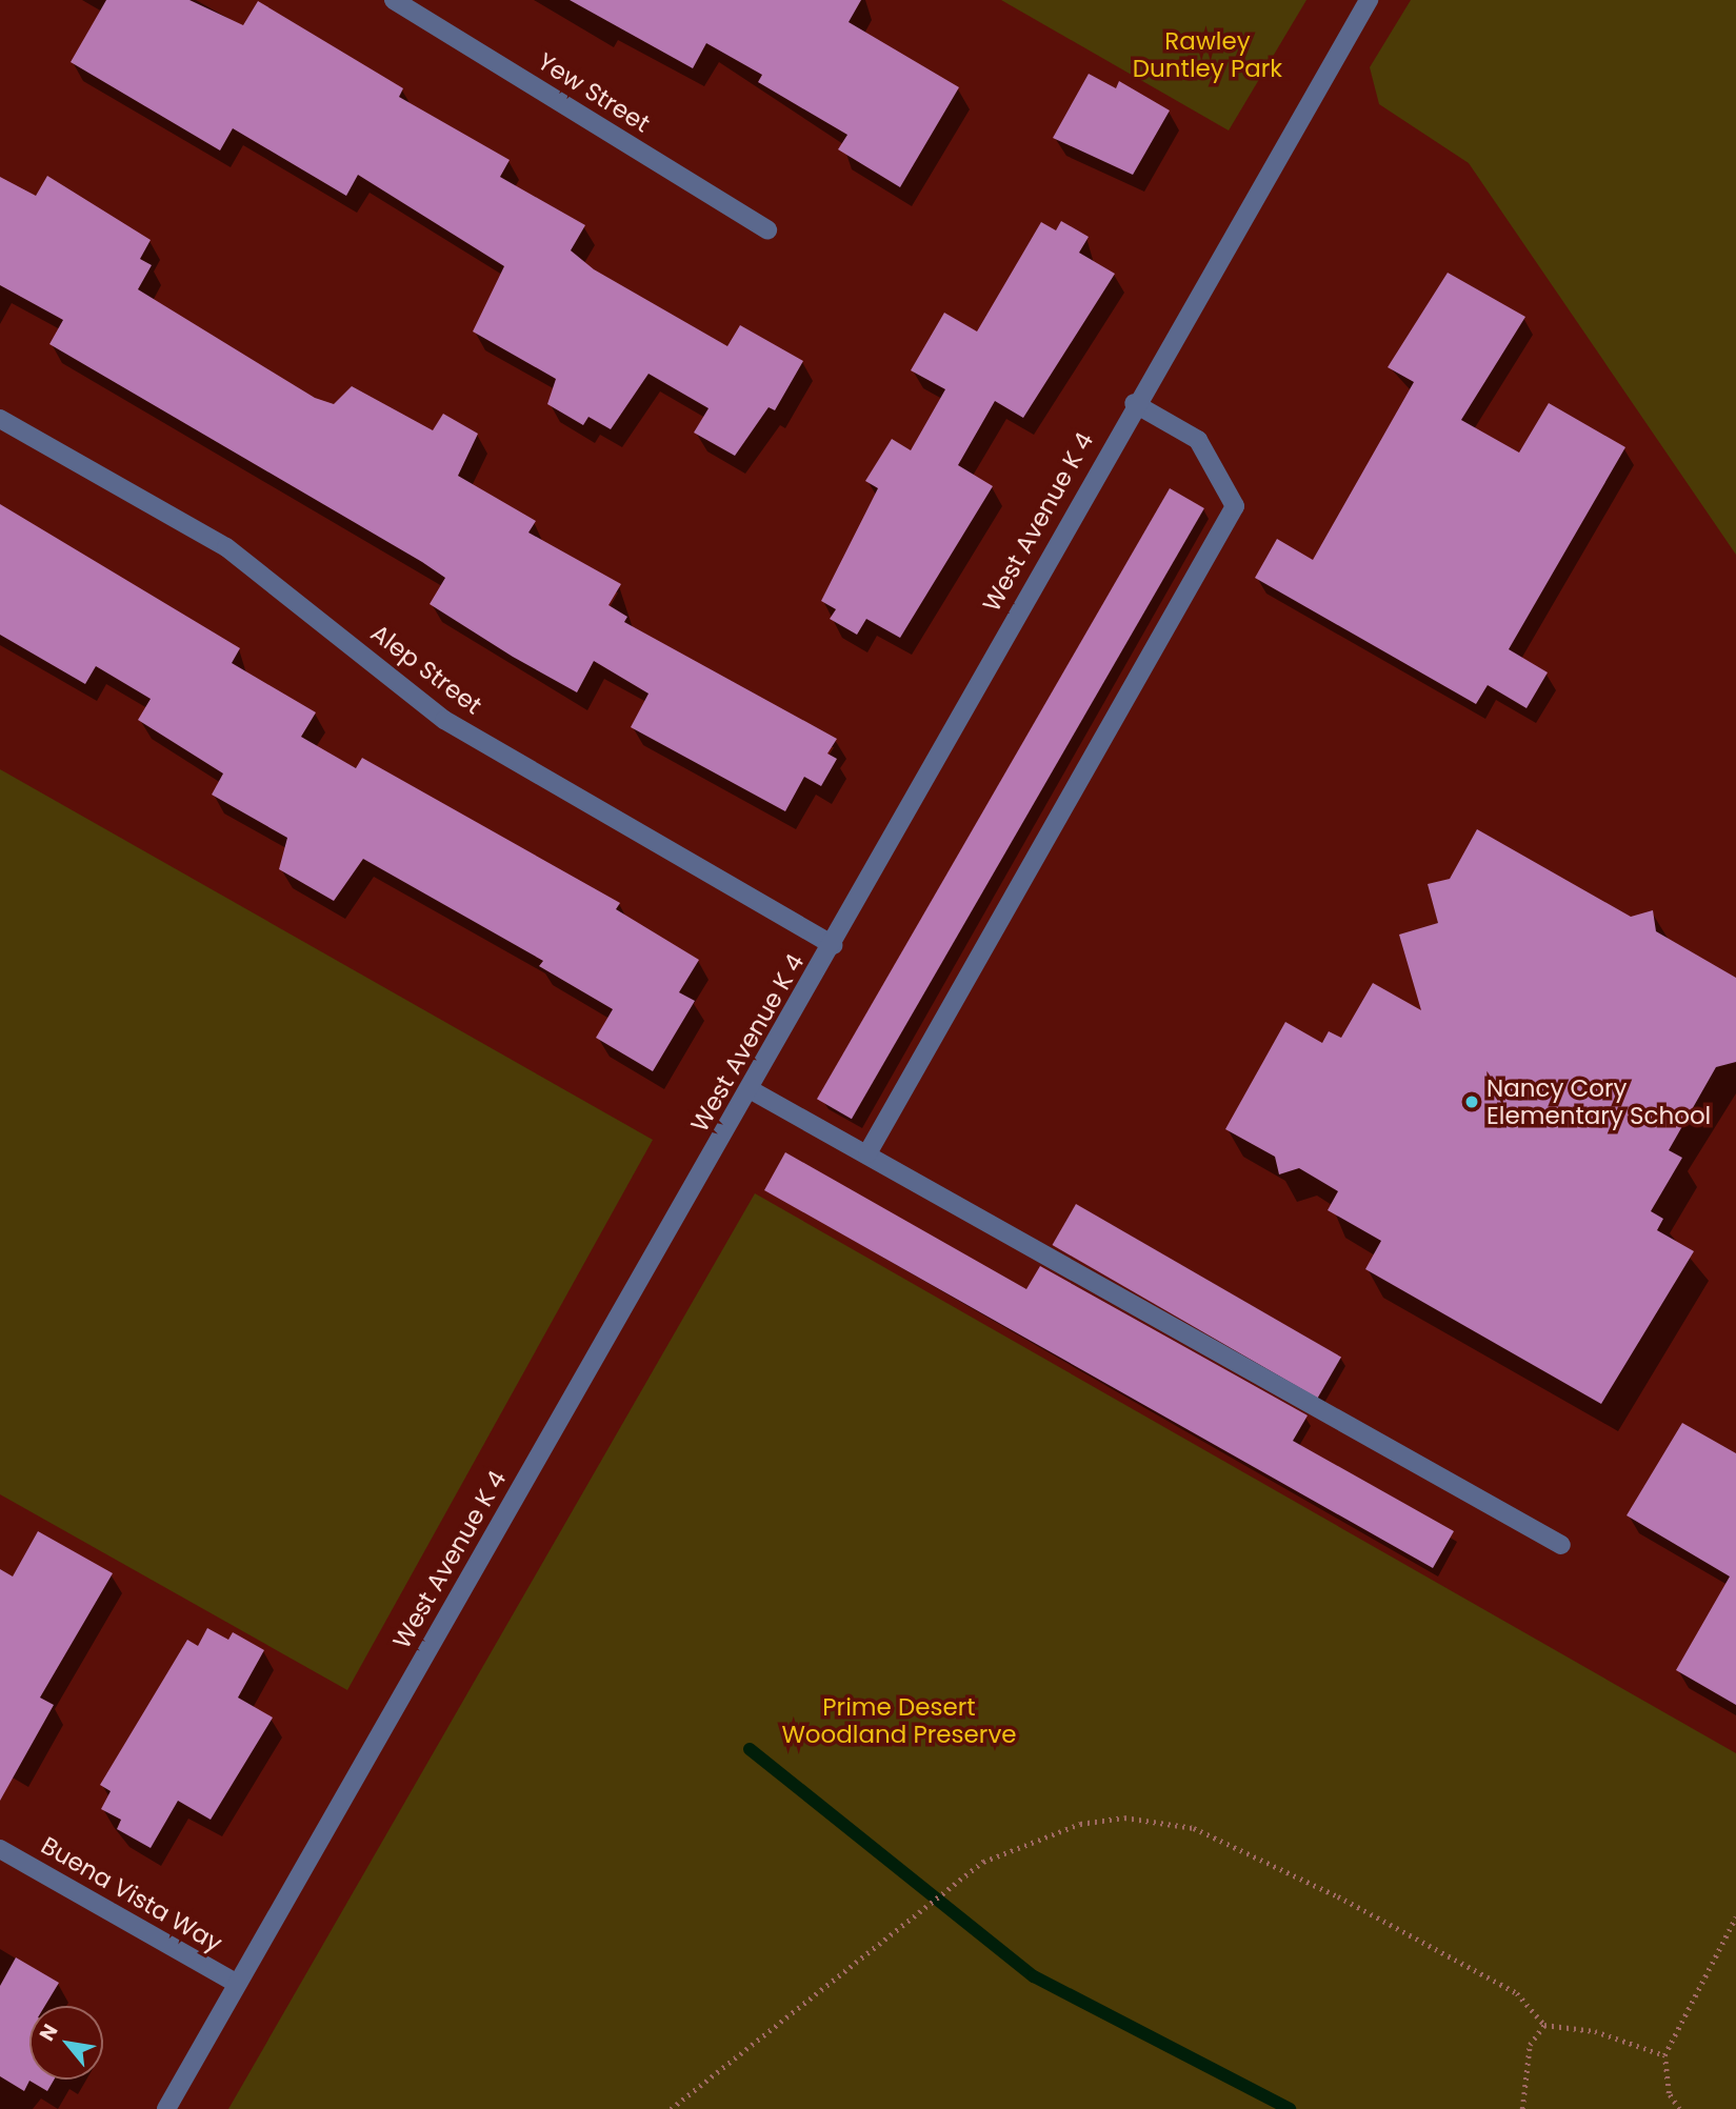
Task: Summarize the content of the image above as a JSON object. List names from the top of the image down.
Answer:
{
  "streets": {
    "street": [
      "Yew Street",
      "West Avenue K 4",
      "Alep Street",
      "Buena Vista Way"
    ]
  },
  "crossings": [
    ["West Avenue K 4", "Alep Street"],
    ["West Avenue K 4", "Buena Vista Way"]
  ],
  "parks": ["Rawley Duntley Park", "Prime Desert Woodland Preserve"],
  "places": ["Nancy Cory Elementary School"],
  "north": "top left"
}
